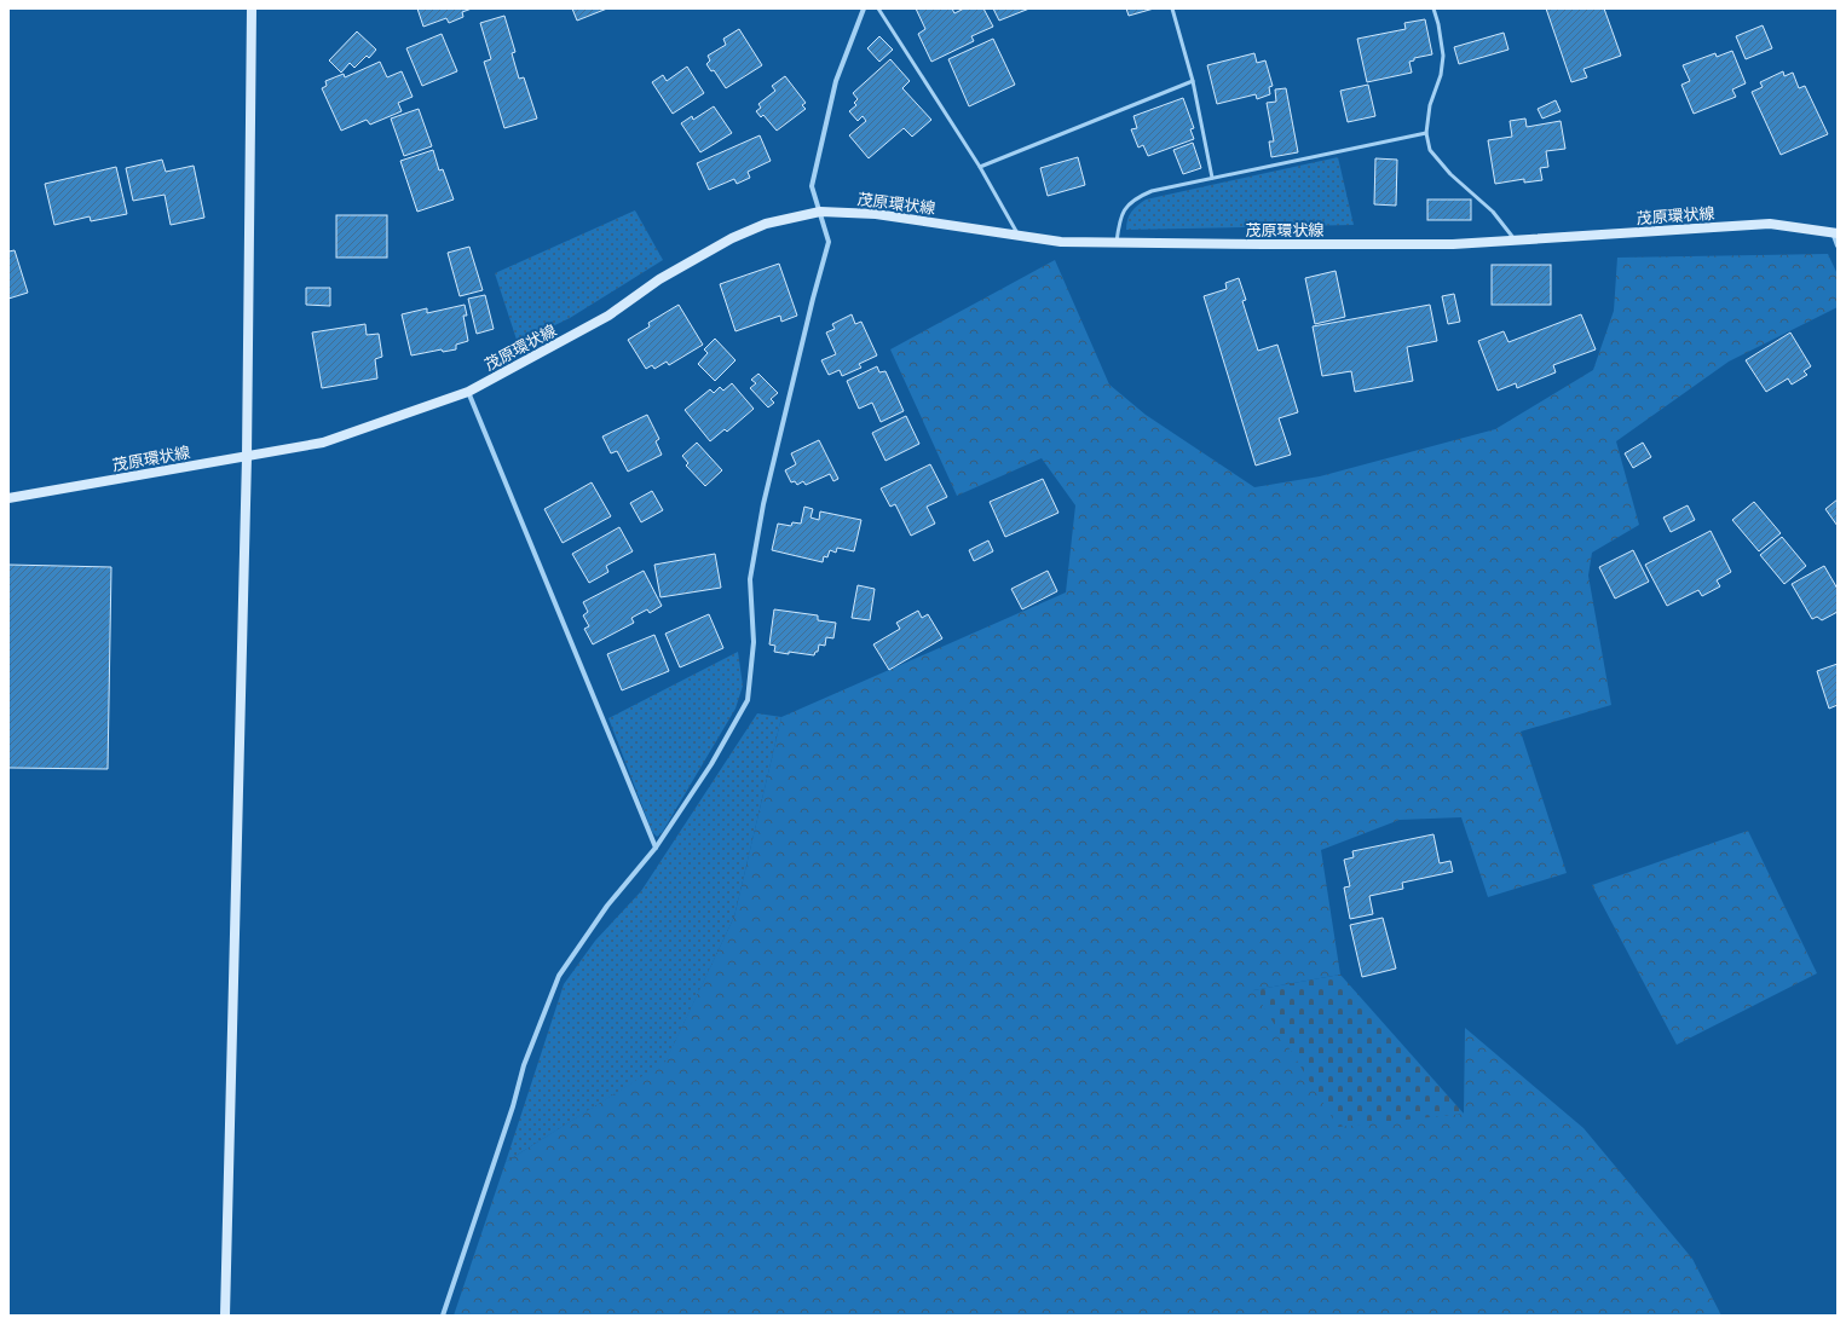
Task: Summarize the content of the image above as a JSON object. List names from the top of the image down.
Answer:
{
  "streets": {
    "main road": ["茂原環状線"]
  }
}
